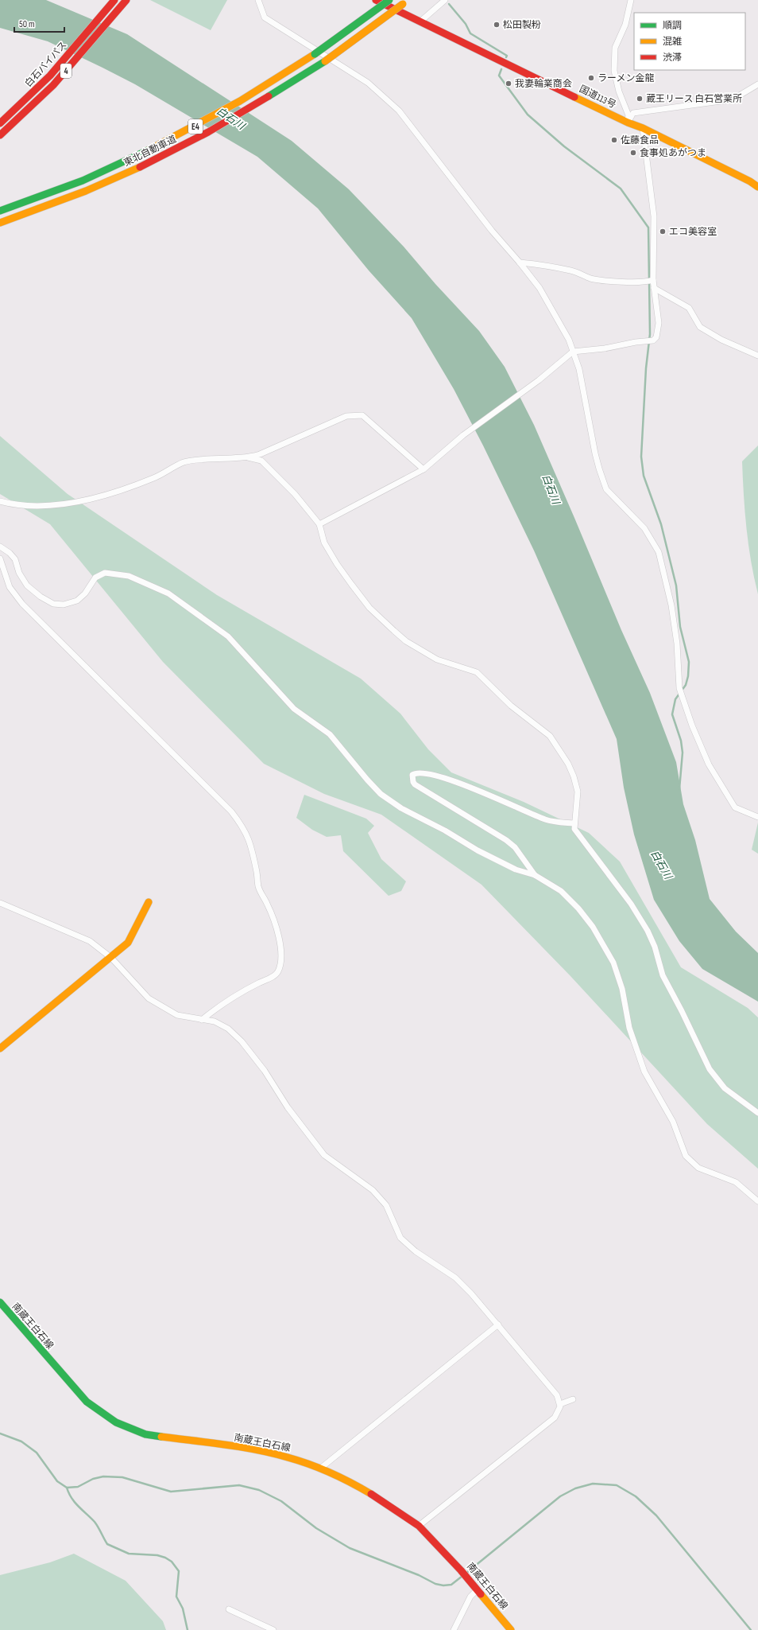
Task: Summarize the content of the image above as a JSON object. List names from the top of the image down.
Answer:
{
  "streets": {
    "main road": [
      "白石バイパス",
      "4",
      "国道113号",
      "E4",
      "東北自動車道",
      "南蔵王白石線"
    ]
  },
  "water": ["白石川"],
  "places": [
    "松田製粉",
    "ラーメン金龍",
    "我妻輪業商会",
    "蔵王リース 白石営業所",
    "佐藤食品",
    "食事処あがつま",
    "エコ美容室"
  ],
  "legend": ["順調", "混雑", "渋滞"],
  "scale_bar": "50 m"
}
